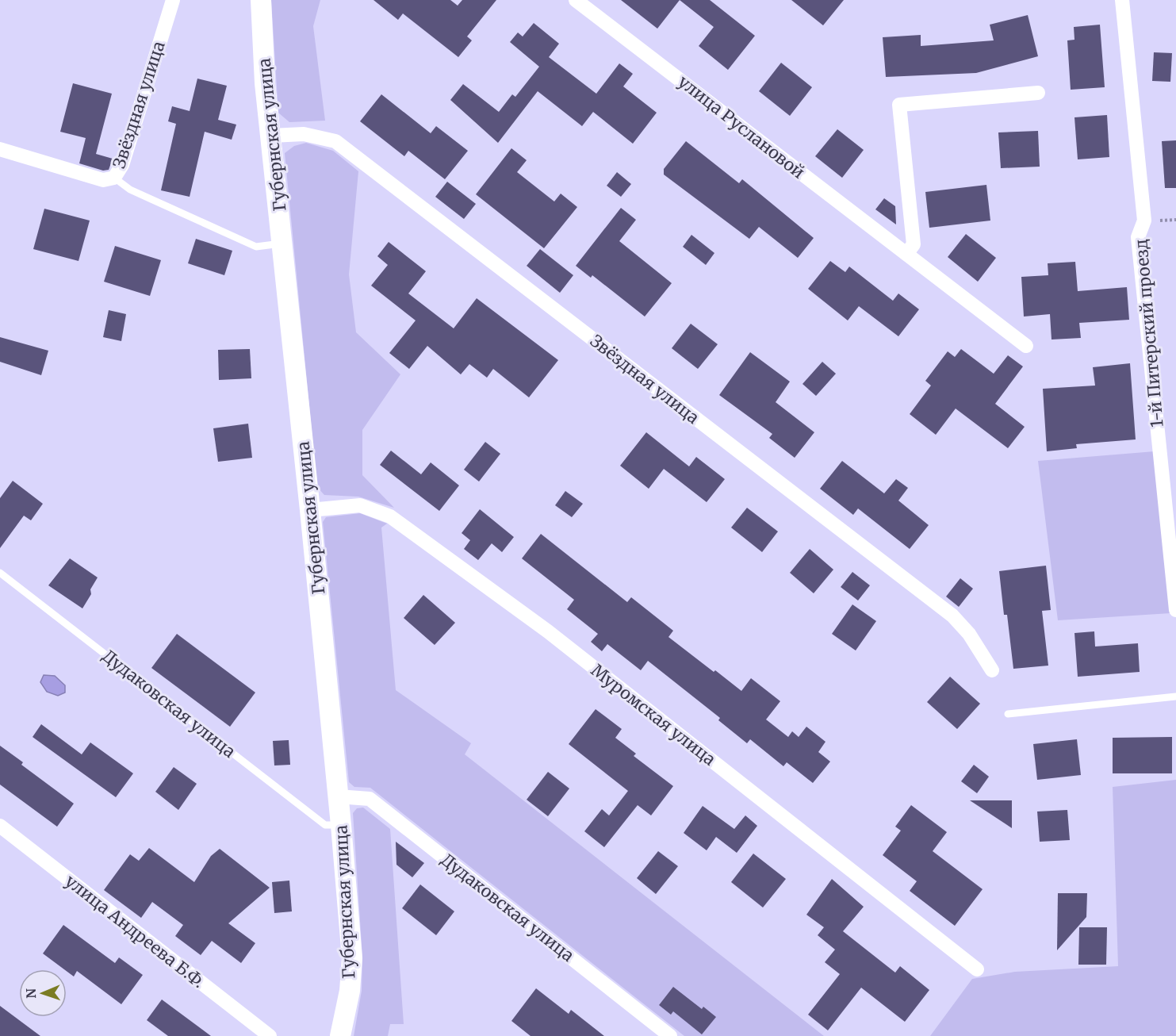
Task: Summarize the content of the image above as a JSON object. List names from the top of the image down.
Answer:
{
  "streets": {
    "street": [
      "Звёздная улица",
      "улица Руслановой",
      "Губернская улица",
      "1-й Питерский проезд",
      "Дудаковская улица",
      "Муромская улица",
      "улица Андреева Б.Ф."
    ]
  },
  "crossings": [
    ["Звёздная улица", "Губернская улица"],
    ["Губернская улица", "Дудаковская улица"],
    ["Губернская улица", "Муромская улица"]
  ],
  "north": "left"
}
